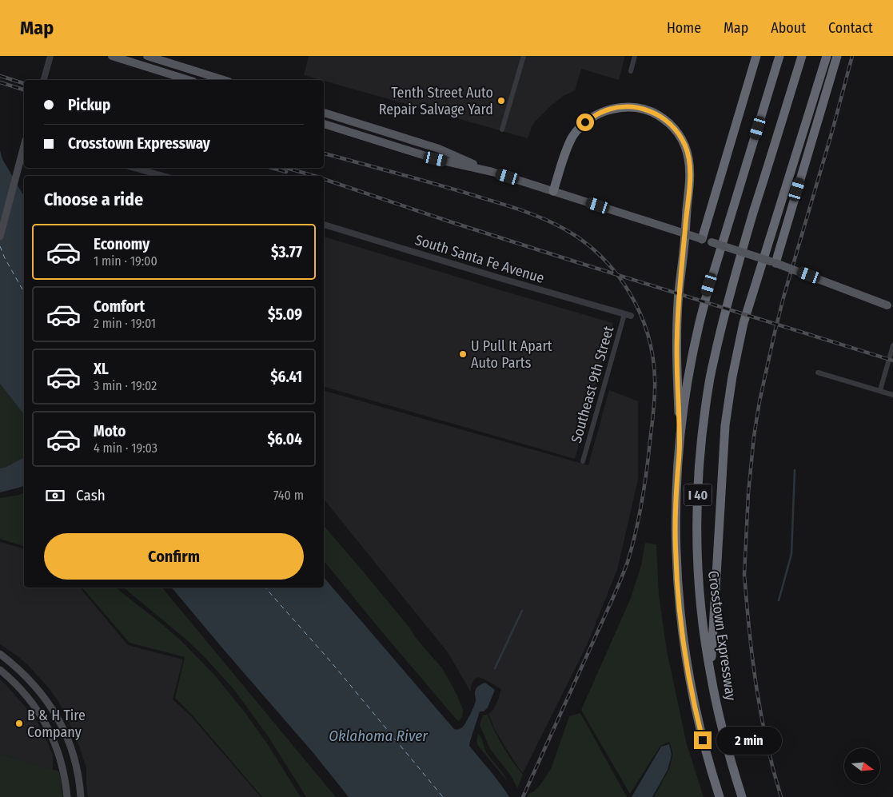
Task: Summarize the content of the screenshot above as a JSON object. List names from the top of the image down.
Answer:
{
  "streets": {
    "highway": ["I 40", "Crosstown Expressway"],
    "street": ["South Santa Fe Avenue", "Southeast 9th Street"]
  },
  "crossings": [
    ["South Santa Fe Avenue", "Southeast 9th Street"]
  ],
  "water": ["Oklahoma River"],
  "places": ["Tenth Street Auto Repair Salvage Yard", "U Pull It Apart Auto Parts", "B & H Tire Company"],
  "north": "right",
  "page": {
    "header": "Map",
    "nav": [
      "Home",
      "Map",
      "About",
      "Contact"
    ],
    "banner": ["Pickup", "Crosstown Expressway"],
    "heading": "Choose a ride",
    "list": [
      {
        "name": "Economy",
        "note": "1 min · 19:00",
        "value": "$3.77"
      },
      {
        "name": "Comfort",
        "note": "2 min · 19:01",
        "value": "$5.09"
      },
      {
        "name": "XL",
        "note": "3 min · 19:02",
        "value": "$6.41"
      },
      {
        "name": "Moto",
        "note": "4 min · 19:03",
        "value": "$6.04"
      }
    ],
    "pay": ["Cash", "740 m"],
    "buttons": "Confirm",
    "bubble": "2 min"
  }
}
